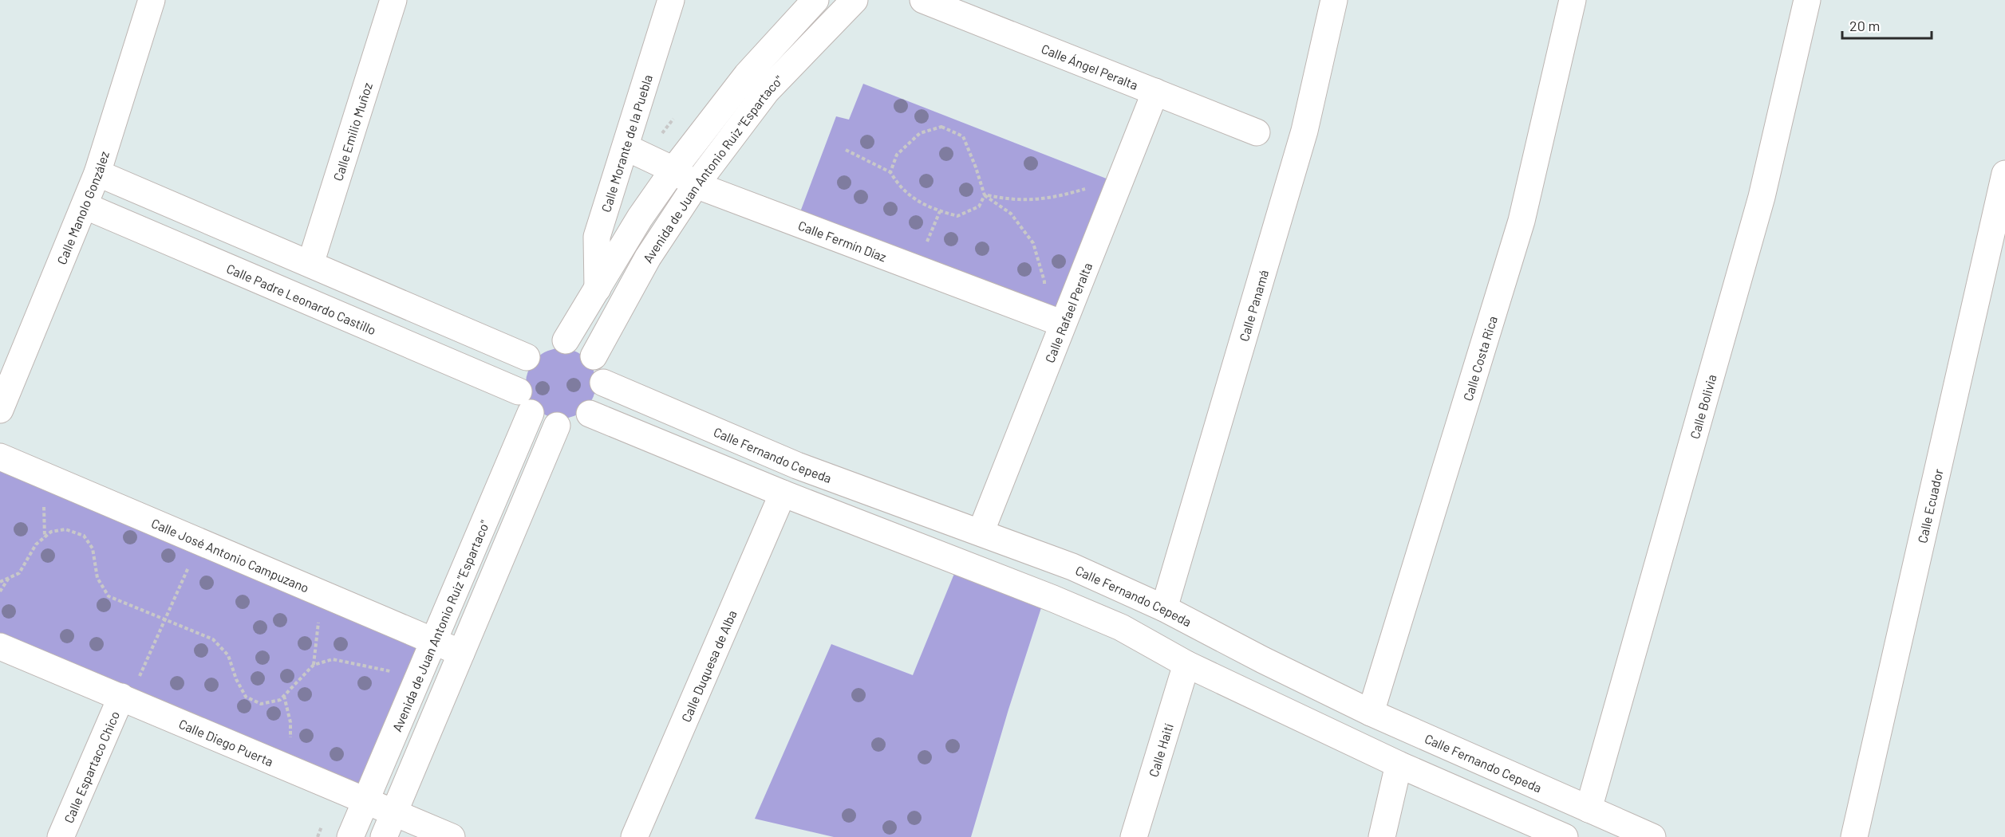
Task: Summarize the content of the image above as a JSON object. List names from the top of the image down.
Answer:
{
  "streets": {
    "street": [
      "Calle Ángel Peralta",
      "Calle Emilio Muñoz",
      "Calle Morante de la Puebla",
      "Avenida de Juan Antonio Ruiz \"Espartaco\"",
      "Calle Manolo González",
      "Calle Fermín Díaz",
      "Calle Padre Leonardo Castillo",
      "Calle Panamá",
      "Calle Rafael Peralta",
      "Calle Costa Rica",
      "Calle Bolivia",
      "Calle Fernando Cepeda",
      "Calle Ecuador",
      "Calle José Antonio Campuzano",
      "Calle Duquesa de Alba",
      "Calle Diego Puerta",
      "Calle Haití",
      "Calle Espartaco Chico"
    ]
  },
  "crossings": [
    ["Calle Ángel Peralta", "Calle Rafael Peralta"],
    ["Calle Morante de la Puebla", "Avenida de Juan Antonio Ruiz \"Espartaco\""],
    ["Calle Morante de la Puebla", "Calle Fermín Díaz"],
    ["Avenida de Juan Antonio Ruiz \"Espartaco\"", "Calle Fermín Díaz"],
    ["Avenida de Juan Antonio Ruiz \"Espartaco\"", "Calle Padre Leonardo Castillo"],
    ["Avenida de Juan Antonio Ruiz \"Espartaco\"", "Calle Fernando Cepeda"],
    ["Avenida de Juan Antonio Ruiz \"Espartaco\"", "Calle José Antonio Campuzano"],
    ["Avenida de Juan Antonio Ruiz \"Espartaco\"", "Calle Diego Puerta"],
    ["Calle Manolo González", "Calle Padre Leonardo Castillo"],
    ["Calle Fermín Díaz", "Calle Rafael Peralta"],
    ["Calle Padre Leonardo Castillo", "Calle Fernando Cepeda"],
    ["Calle Panamá", "Calle Fernando Cepeda"],
    ["Calle Rafael Peralta", "Calle Fernando Cepeda"],
    ["Calle Costa Rica", "Calle Fernando Cepeda"],
    ["Calle Bolivia", "Calle Fernando Cepeda"],
    ["Calle Diego Puerta", "Calle Espartaco Chico"]
  ],
  "scale_bar": "20 m"
}
